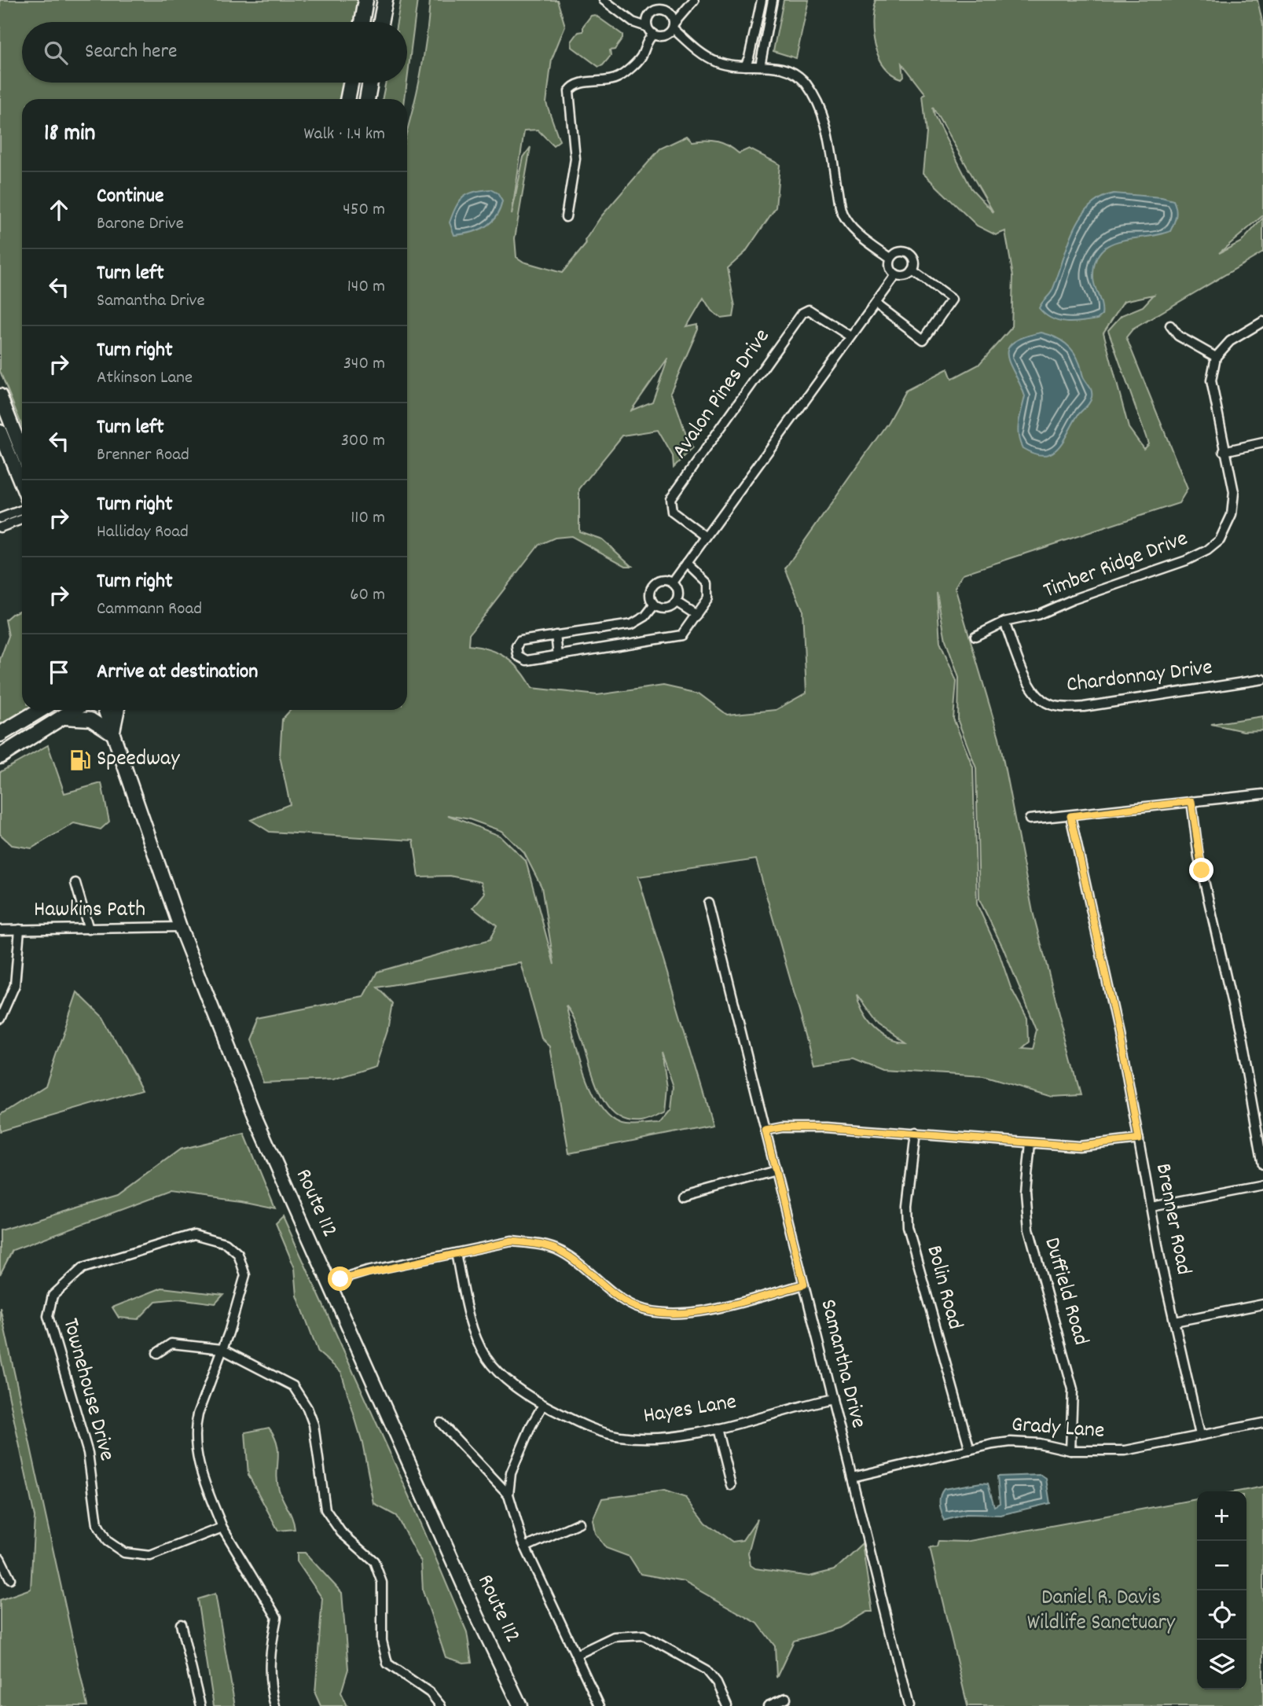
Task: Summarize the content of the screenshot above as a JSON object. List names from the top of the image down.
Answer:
{
  "streets": {
    "main road": ["Route 112"],
    "street": [
      "Avalon Pines Drive",
      "Timber Ridge Drive",
      "Chardonnay Drive",
      "Hawkins Path",
      "Brenner Road",
      "Bolin Road",
      "Duffield Road",
      "Samantha Drive",
      "Townehouse Drive",
      "Hayes Lane",
      "Grady Lane"
    ]
  },
  "crossings": [
    ["Timber Ridge Drive", "Chardonnay Drive"],
    ["Hawkins Path", "Route 112"],
    ["Brenner Road", "Grady Lane"],
    ["Bolin Road", "Grady Lane"],
    ["Duffield Road", "Grady Lane"],
    ["Samantha Drive", "Hayes Lane"],
    ["Samantha Drive", "Grady Lane"]
  ],
  "parks": ["Daniel R. Davis Wildlife Sanctuary"],
  "places": {
    "fuel station": ["Speedway"]
  },
  "page": {
    "search": "Search here",
    "heading": ["18 min", "Walk · 1.4 km"],
    "list": [
      ["Continue", "Barone Drive", "450 m"],
      ["Turn left", "Samantha Drive", "140 m"],
      ["Turn right", "Atkinson Lane", "340 m"],
      ["Turn left", "Brenner Road", "300 m"],
      ["Turn right", "Halliday Road", "110 m"],
      ["Turn right", "Cammann Road", "60 m"],
      "Arrive at destination"
    ],
    "map_buttons": ["+", "−"]
  }
}
